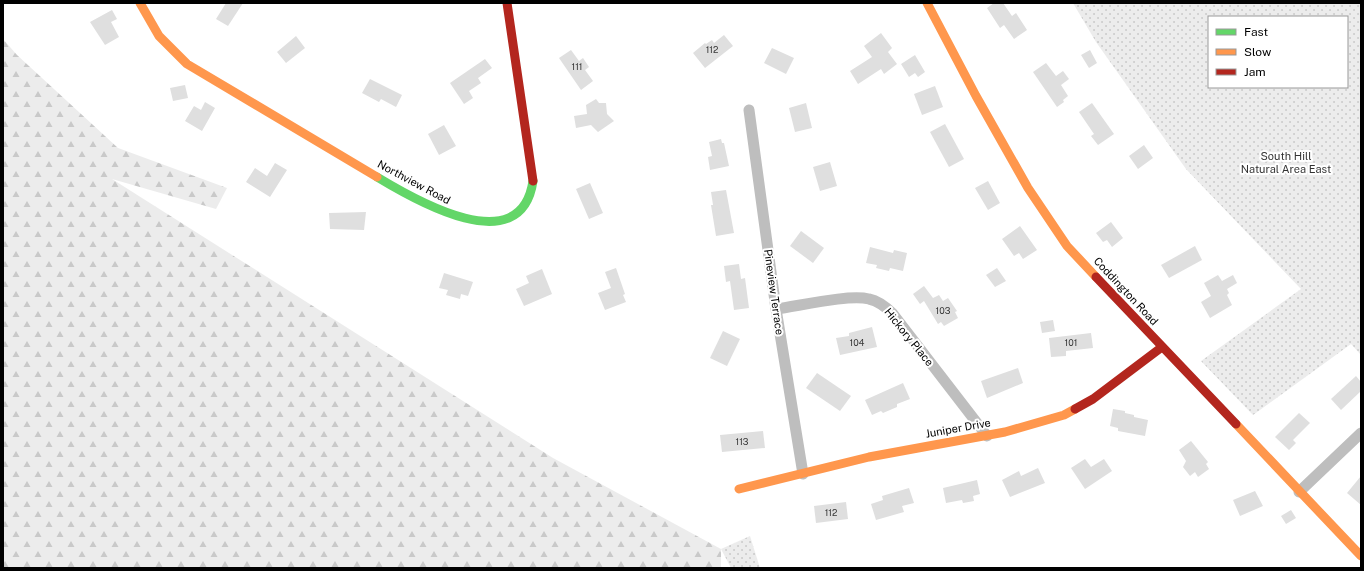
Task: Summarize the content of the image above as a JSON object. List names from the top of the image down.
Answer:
{
  "streets": {
    "street": [
      "Northview Road",
      "Coddington Road",
      "Pineview Terrace",
      "Hickory Place",
      "Juniper Drive"
    ]
  },
  "crossings": [
    ["Coddington Road", "Juniper Drive"],
    ["Pineview Terrace", "Hickory Place"],
    ["Pineview Terrace", "Juniper Drive"],
    ["Hickory Place", "Juniper Drive"]
  ],
  "parks": ["South Hill Natural Area East"],
  "house_numbers": [
    "112",
    "111",
    "103",
    "104",
    "101",
    "113",
    "112"
  ],
  "legend": ["Fast", "Slow", "Jam"]
}
